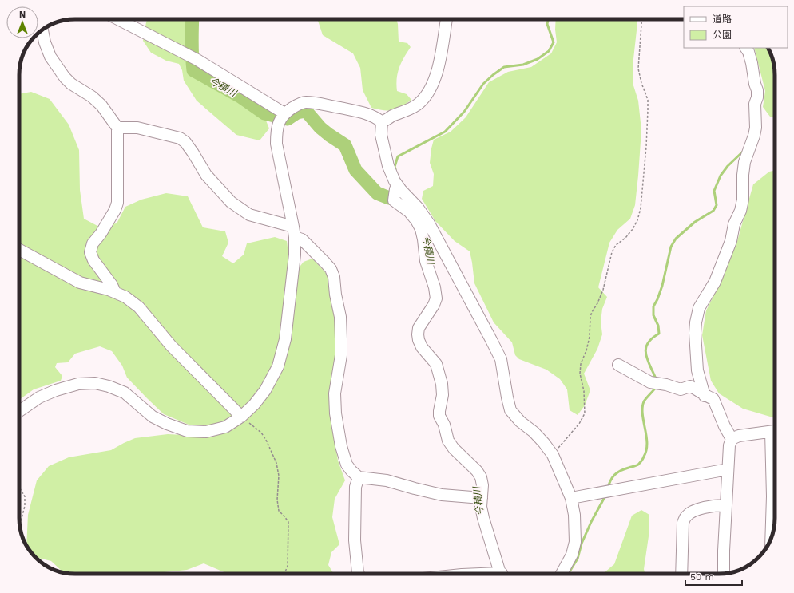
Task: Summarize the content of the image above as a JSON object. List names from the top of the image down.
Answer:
{
  "water": ["今積川"],
  "legend": ["道路", "公園"],
  "scale_bar": "50 m",
  "north": "top"
}
